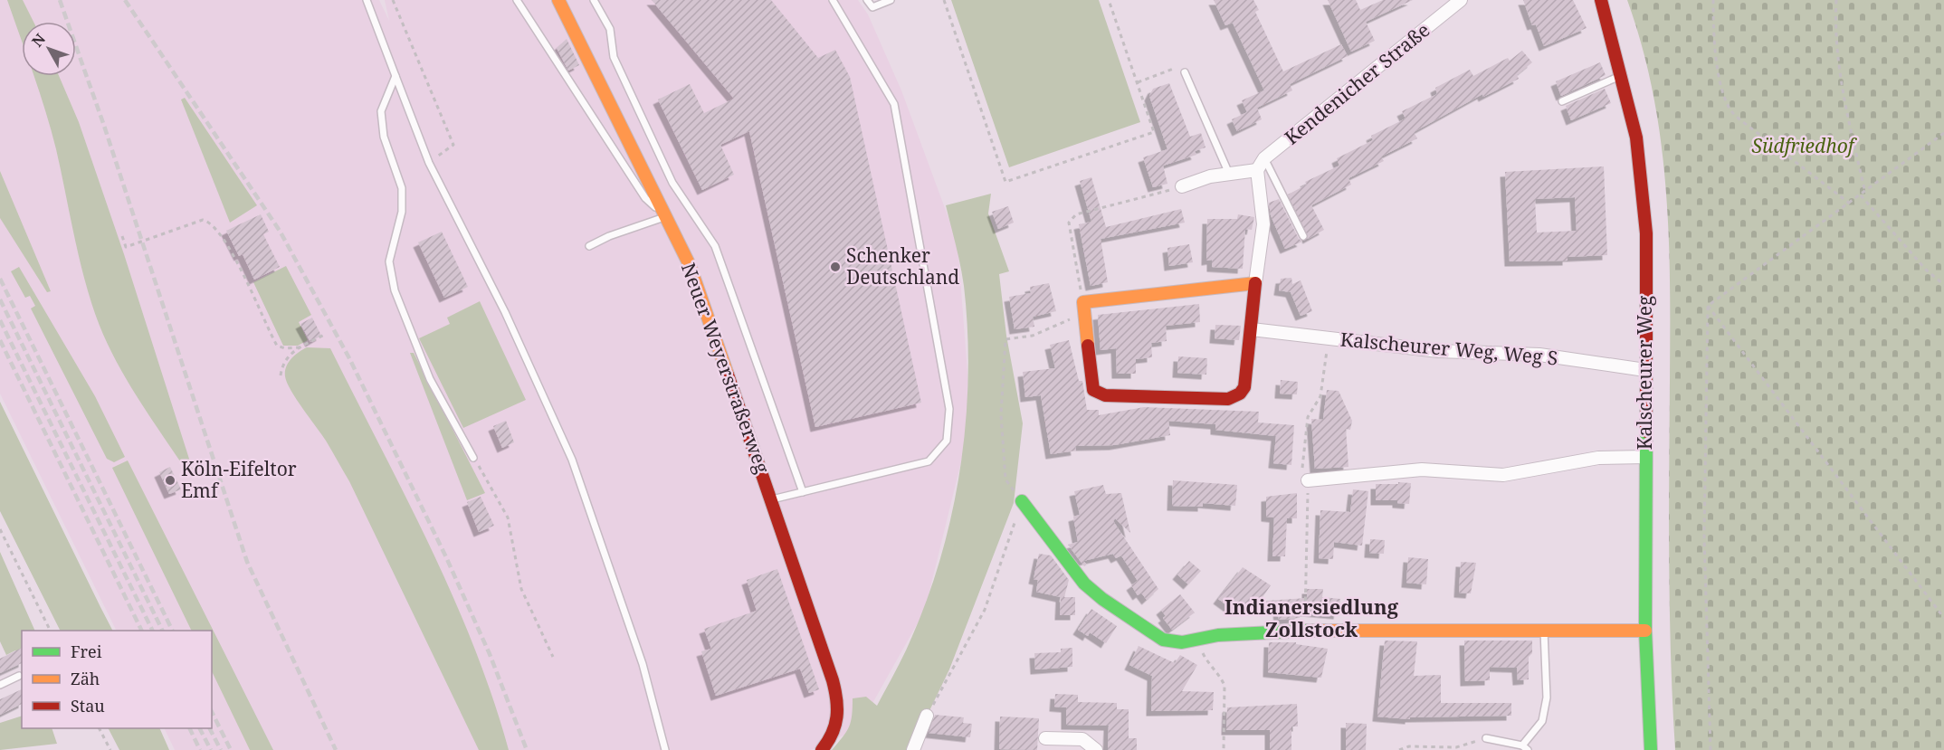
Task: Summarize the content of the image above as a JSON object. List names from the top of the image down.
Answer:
{
  "streets": {
    "street": [
      "Kendenicher Straße",
      "Kalscheurer Weg, Weg S",
      "Neuer Weyerstraßerweg",
      "Kalscheurer Weg"
    ]
  },
  "crossings": [
    ["Kalscheurer Weg, Weg S", "Kalscheurer Weg"]
  ],
  "districts": ["Indianersiedlung Zollstock"],
  "parks": ["Südfriedhof"],
  "places": ["Schenker Deutschland", "Köln-Eifeltor Emf"],
  "legend": ["Frei", "Zäh", "Stau"],
  "north": "top left"
}
